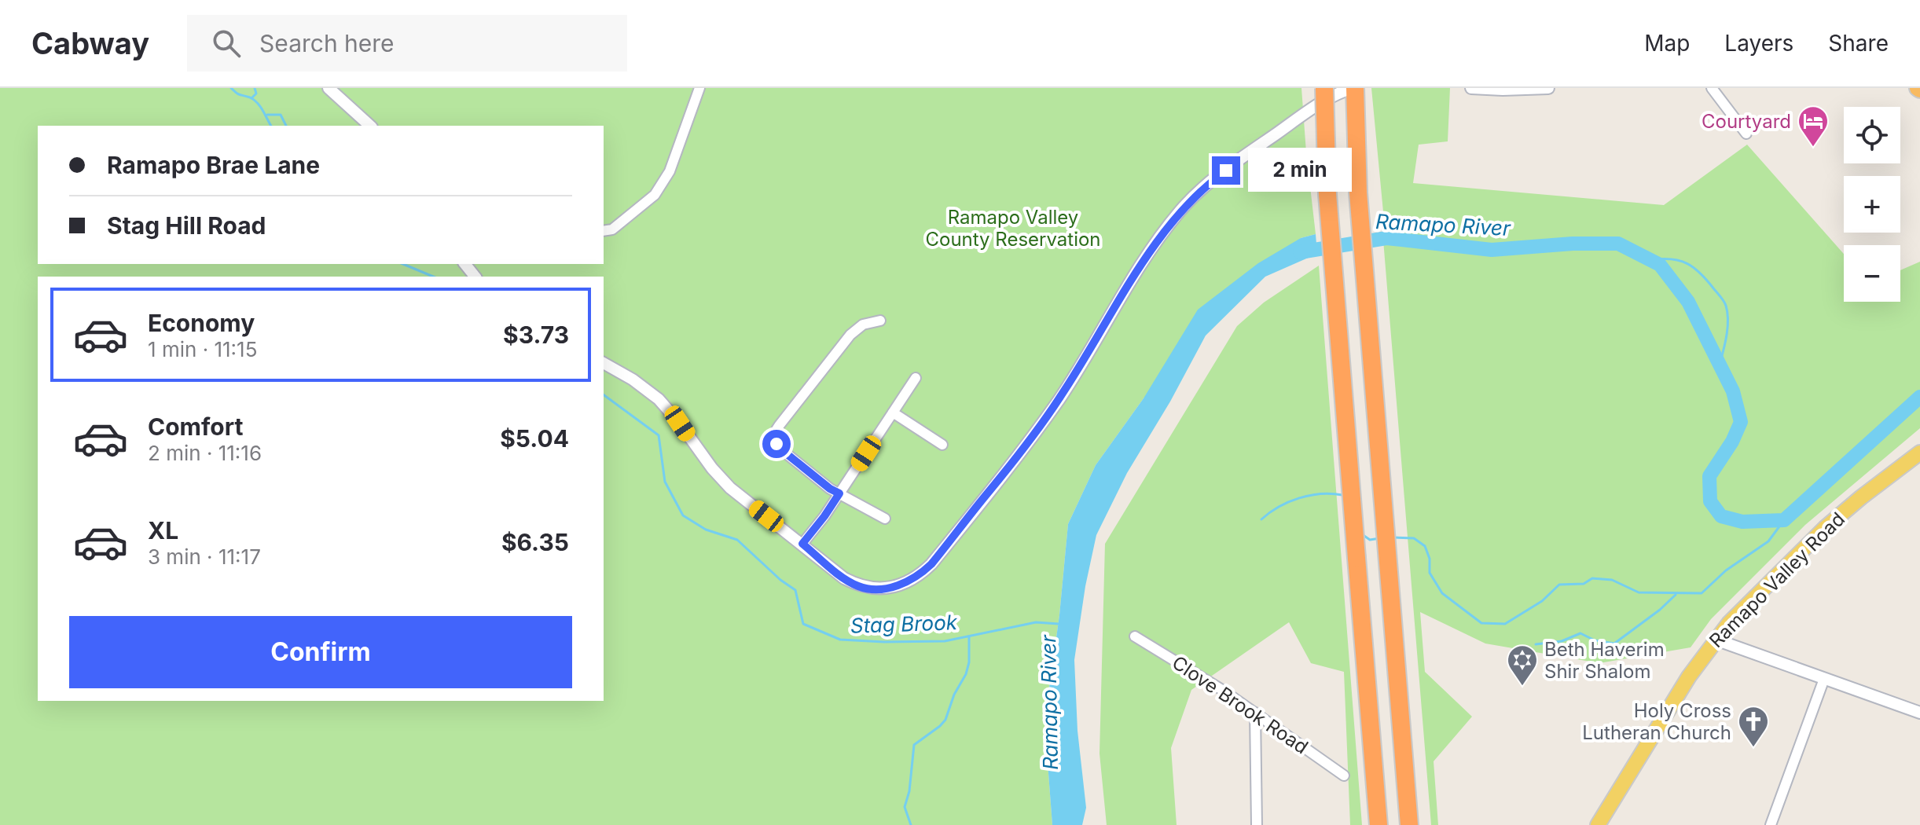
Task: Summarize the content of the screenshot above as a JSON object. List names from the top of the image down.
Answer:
{
  "streets": {
    "main road": ["Ramapo Valley Road"],
    "street": ["Clove Brook Road"]
  },
  "water": ["Ramapo River", "Stag Brook"],
  "parks": ["Ramapo Valley County Reservation"],
  "places": {
    "hotel": ["Courtyard"],
    "synagogue": ["Beth Haverim Shir Shalom"],
    "church": ["Holy Cross Lutheran Church"]
  },
  "page": {
    "header": "Cabway",
    "search": "Search here",
    "nav": ["Map", "Layers", "Share"],
    "map_buttons": ["+", "−"],
    "banner": ["Ramapo Brae Lane", "Stag Hill Road"],
    "bubble": "2 min",
    "list": [
      {
        "name": "Economy",
        "note": "1 min · 11:15",
        "value": "$3.73"
      },
      {
        "name": "Comfort",
        "note": "2 min · 11:16",
        "value": "$5.04"
      },
      {
        "name": "XL",
        "note": "3 min · 11:17",
        "value": "$6.35"
      }
    ],
    "buttons": "Confirm"
  }
}
